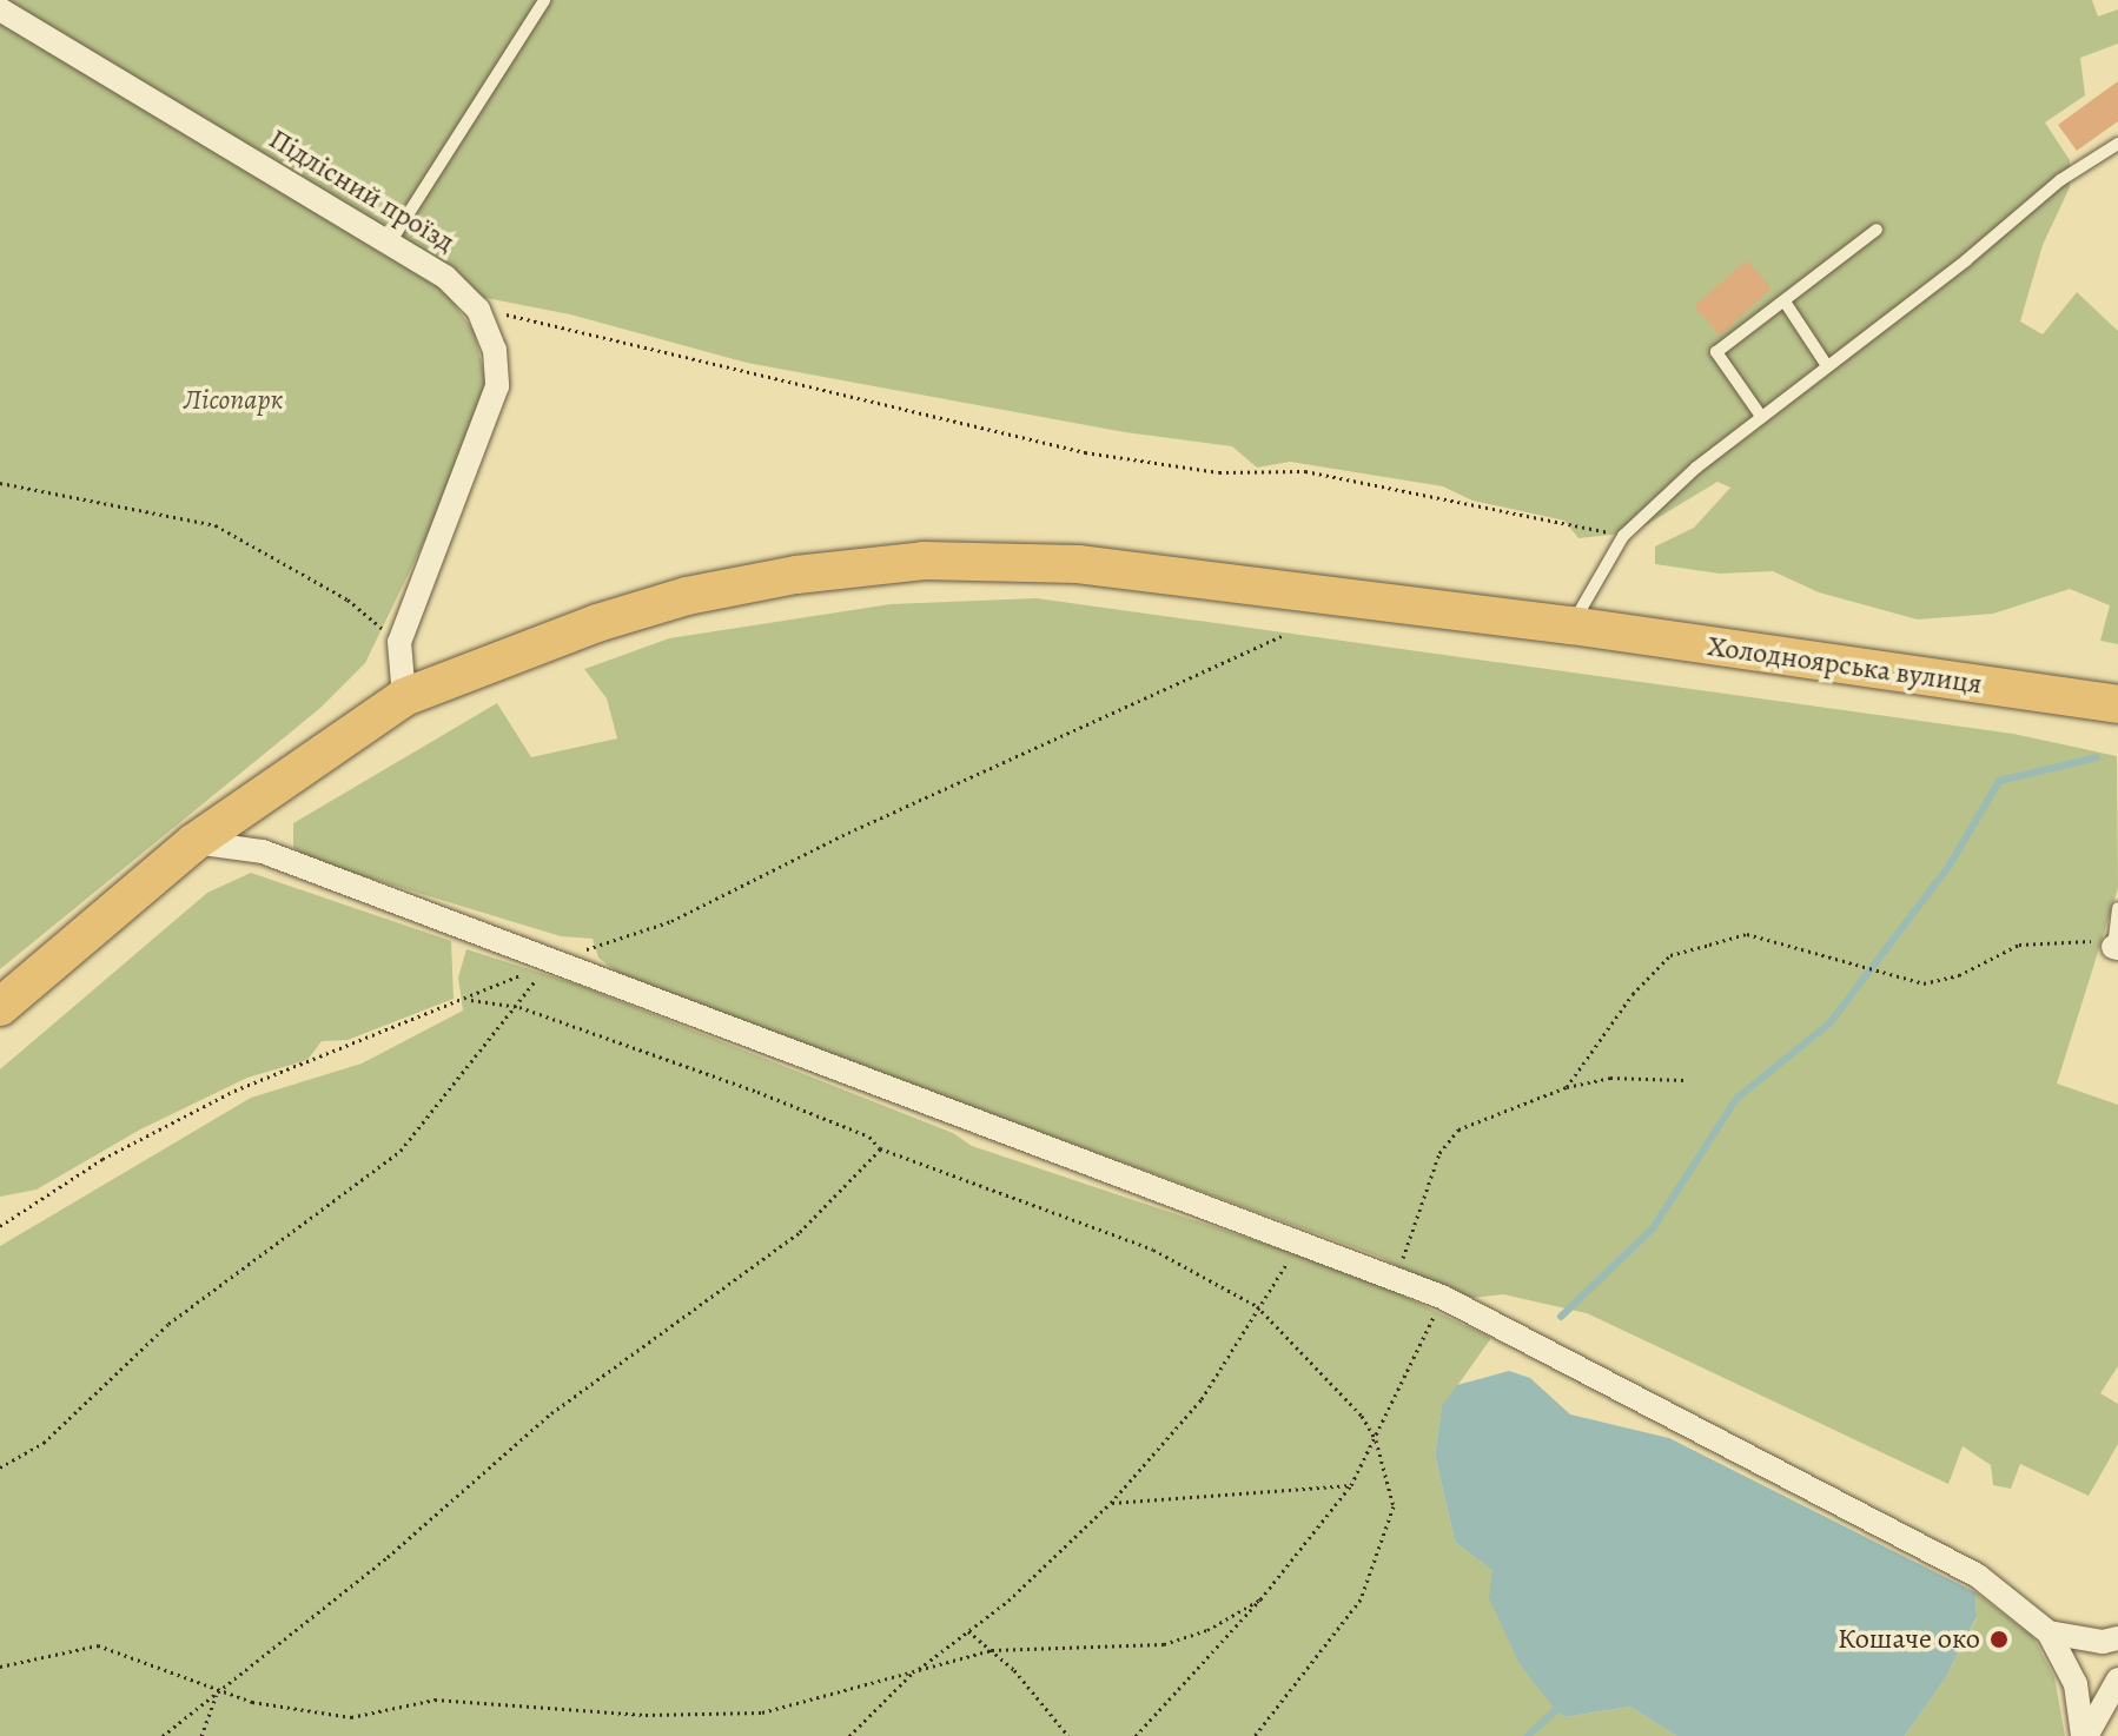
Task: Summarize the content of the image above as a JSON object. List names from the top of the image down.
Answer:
{
  "streets": {
    "main road": ["Холодноярська вулиця"],
    "street": ["Підлісний проїзд"]
  },
  "crossings": [
    ["Підлісний проїзд", "Холодноярська вулиця"]
  ],
  "parks": ["Лісопарк"],
  "places": ["Кошаче око"]
}
